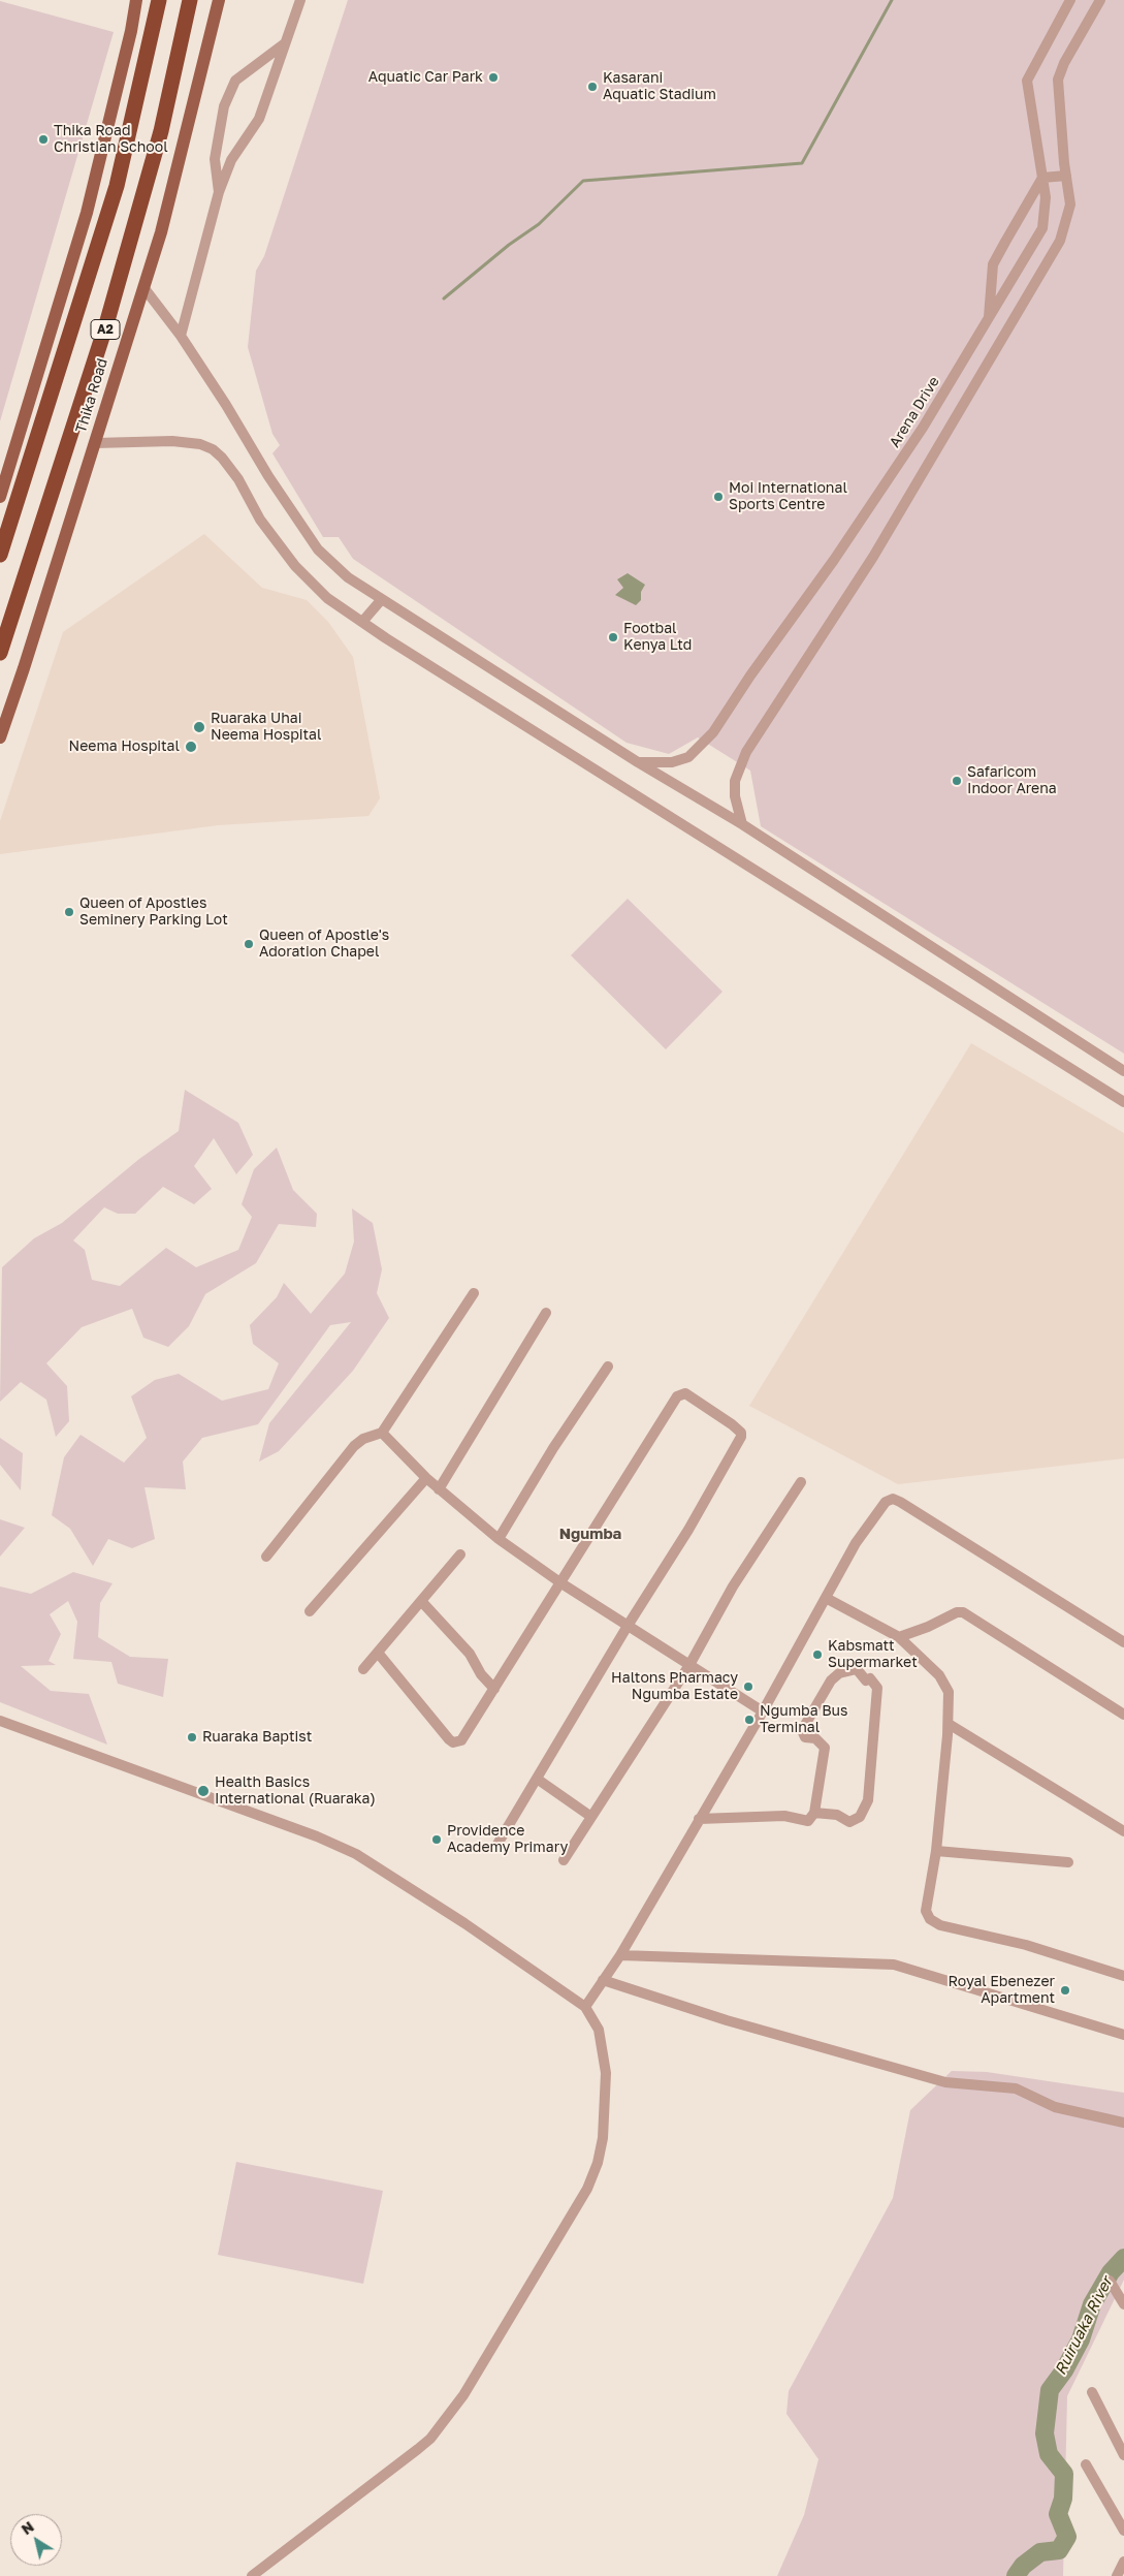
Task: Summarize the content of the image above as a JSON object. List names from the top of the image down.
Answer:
{
  "streets": {
    "highway": ["A2", "Thika Road"],
    "street": ["Arena Drive"]
  },
  "districts": ["Ngumba"],
  "water": ["Ruiruaka River"],
  "places": [
    "Aquatic Car Park",
    "Kasarani Aquatic Stadium",
    "Thika Road Christian School",
    "Moi International Sports Centre",
    "Footbal Kenya Ltd",
    "Ruaraka Uhai Neema Hospital",
    "Neema Hospital",
    "Safaricom Indoor Arena",
    "Queen of Apostles Seminery Parking Lot",
    "Queen of Apostle's Adoration Chapel",
    "Kabsmatt Supermarket",
    "Haltons Pharmacy Ngumba Estate",
    "Ngumba Bus Terminal",
    "Ruaraka Baptist",
    "Health Basics International (Ruaraka)",
    "Providence Academy Primary",
    "Royal Ebenezer Apartment"
  ],
  "north": "top left"
}
